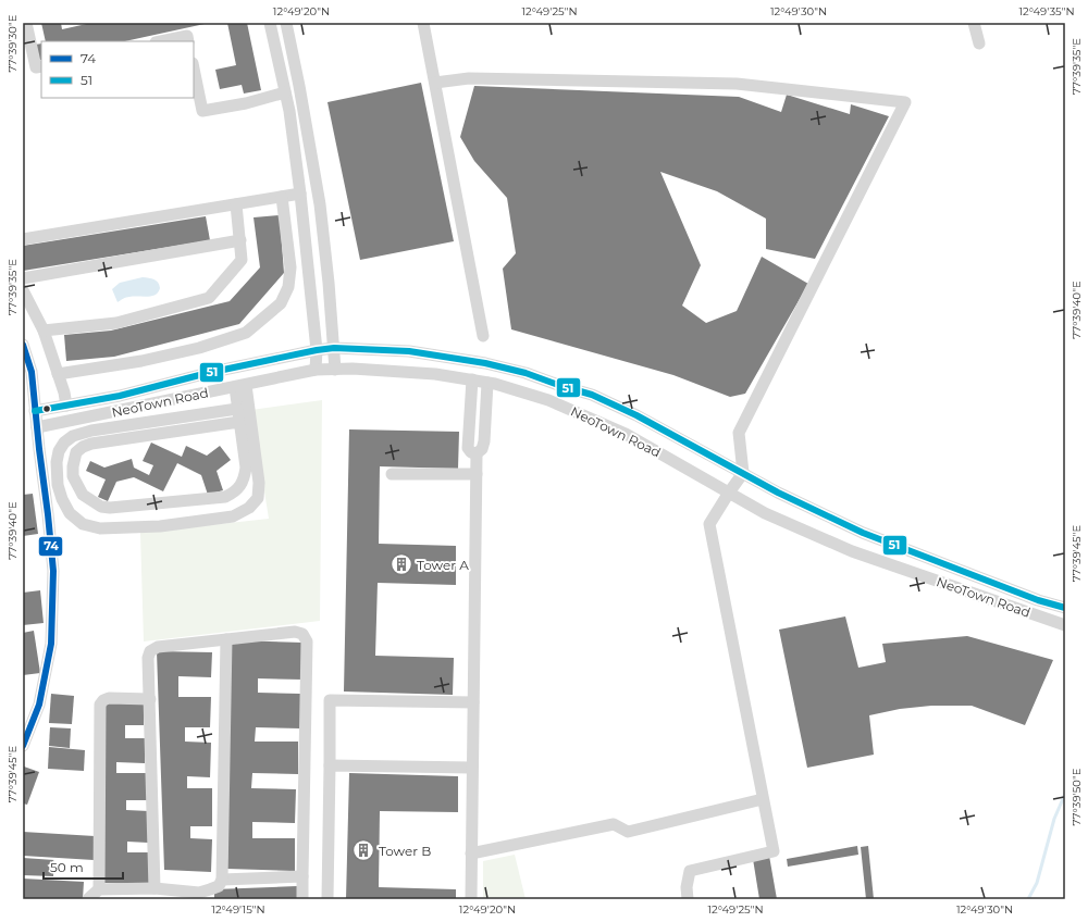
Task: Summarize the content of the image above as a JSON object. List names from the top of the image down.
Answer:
{
  "streets": {
    "street": ["NeoTown Road"]
  },
  "places": {
    "building": ["Tower A", "Tower B"]
  },
  "lines": ["transit line 74", "transit line 51"],
  "legend": ["74", "51"],
  "scale_bar": "50 m",
  "coordinates": [
    "12°49'20\"N",
    "12°49'25\"N",
    "12°49'30\"N",
    "12°49'35\"N",
    "77°39'30\"E",
    "77°39'35\"E",
    "77°39'40\"E",
    "77°39'45\"E",
    "77°39'50\"E",
    "12°49'15\"N"
  ]
}
